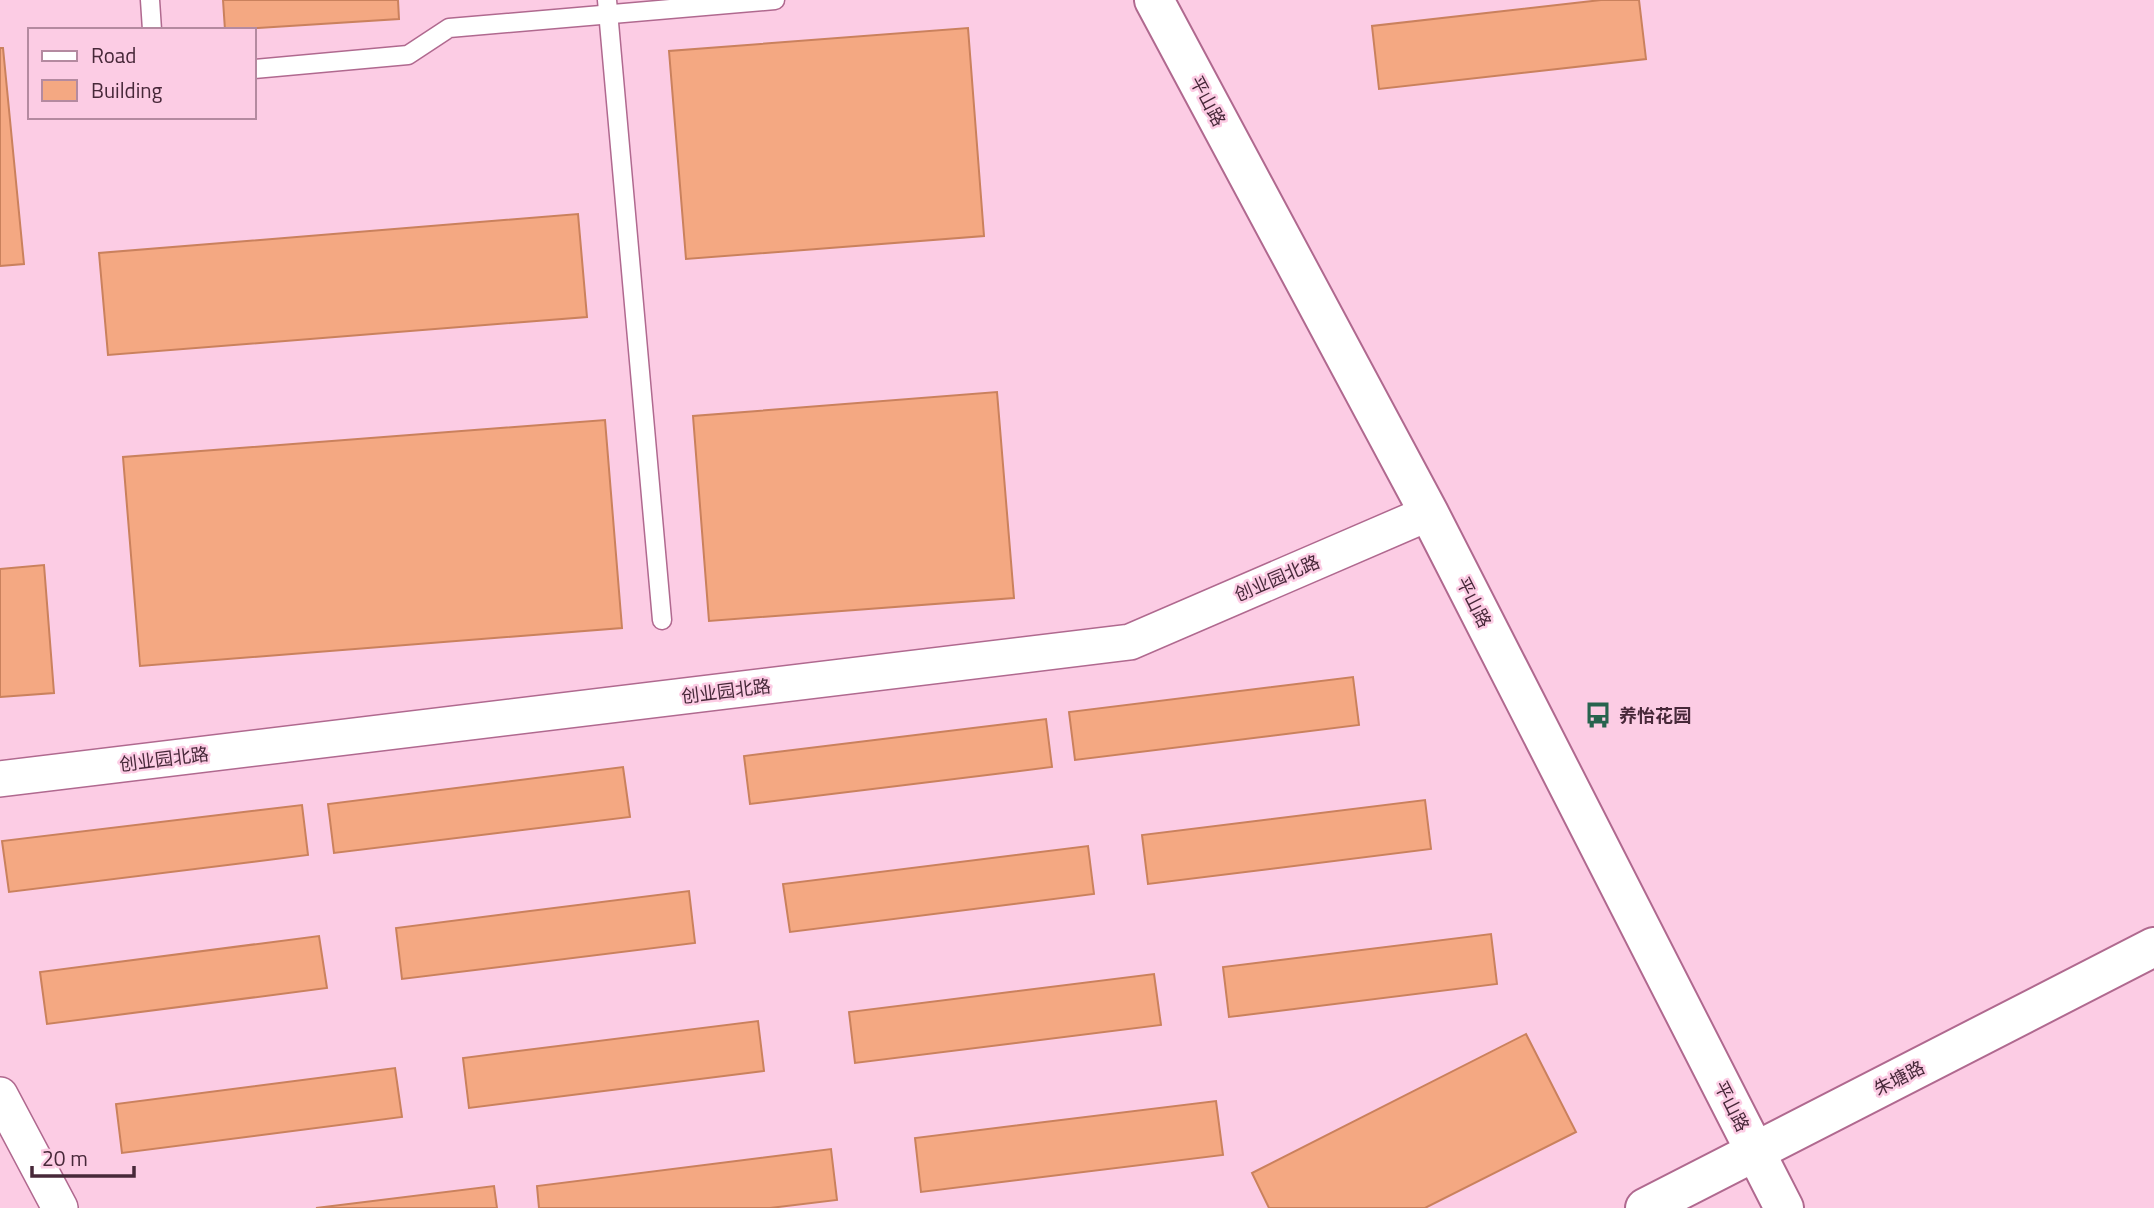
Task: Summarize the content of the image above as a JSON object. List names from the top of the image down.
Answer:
{
  "streets": {
    "street": ["平山路", "创业园北路", "朱塘路"]
  },
  "crossings": [
    ["平山路", "创业园北路"],
    ["平山路", "朱塘路"]
  ],
  "places": {
    "bus stop": ["养怡花园"]
  },
  "legend": ["Road", "Building"],
  "scale_bar": "20 m"
}
